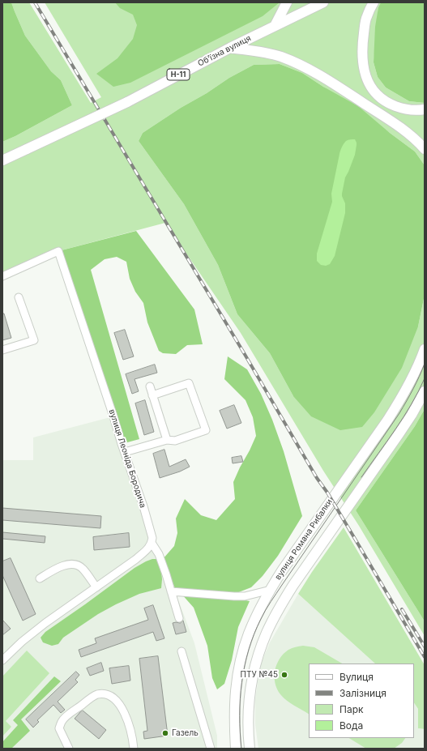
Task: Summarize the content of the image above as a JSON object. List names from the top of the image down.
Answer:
{
  "streets": {
    "main road": ["Обʼїзна вулиця", "Н-11", "вулиця Романа Рибалки"],
    "street": ["вулиця Леоніда Бородича"]
  },
  "places": ["ПТУ №45", "Газель"],
  "legend": [
    "Вулиця",
    "Залізниця",
    "Парк",
    "Вода"
  ]
}
